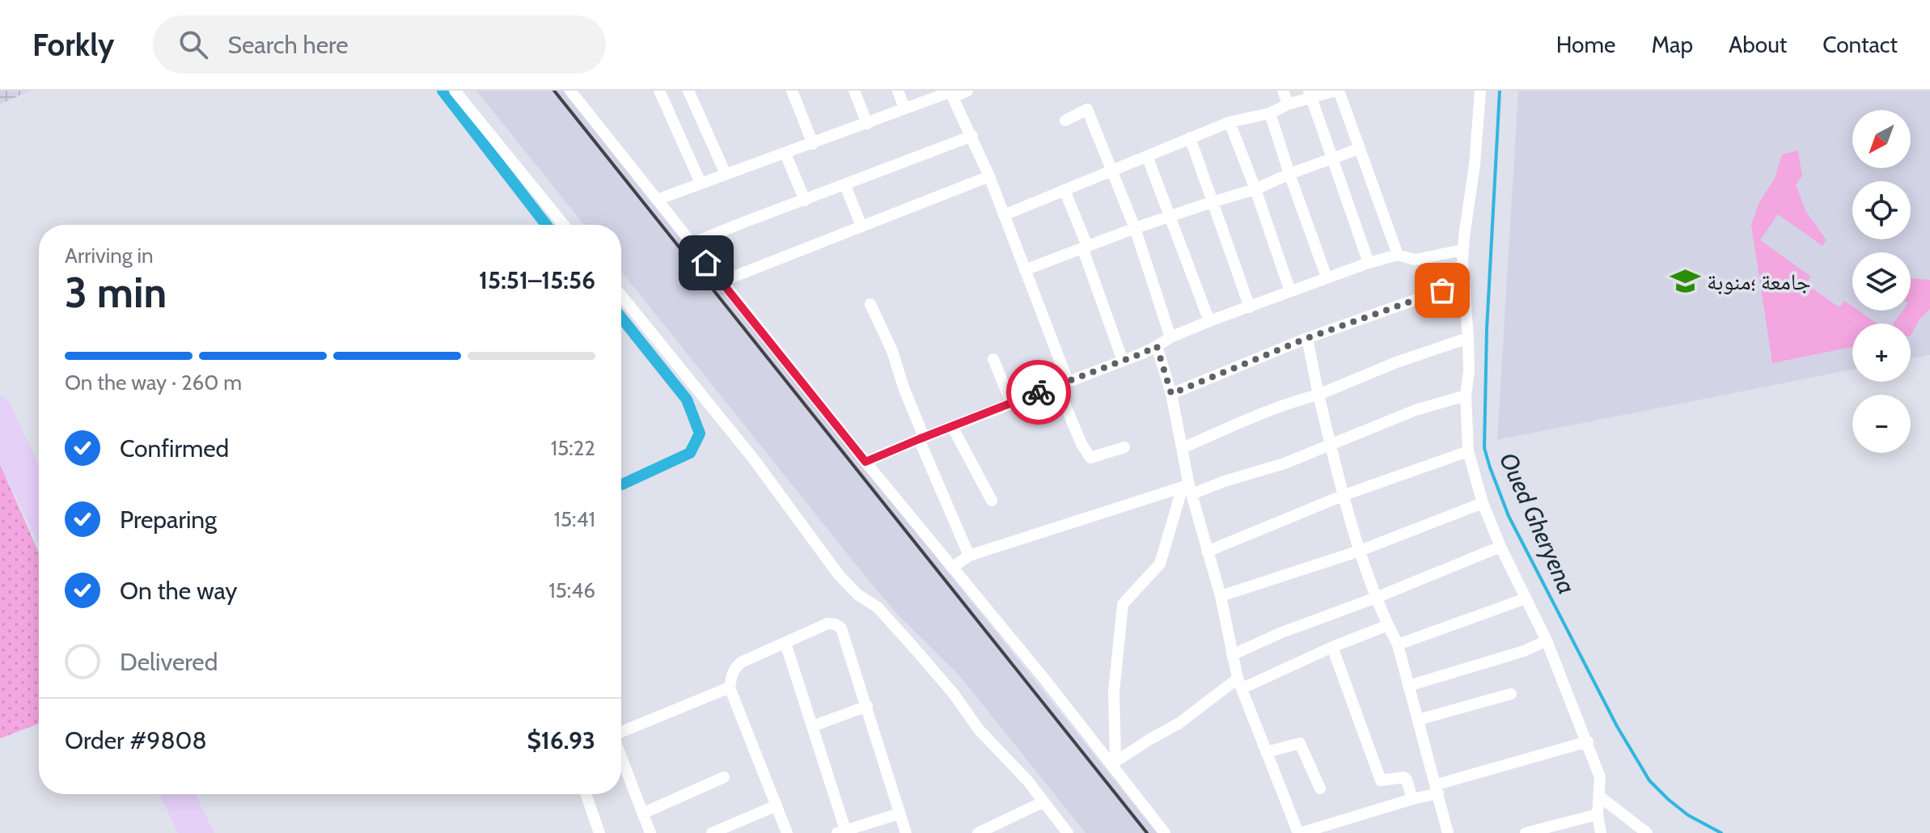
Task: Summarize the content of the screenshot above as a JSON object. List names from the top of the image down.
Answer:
{
  "water": ["Oued Gheryena"],
  "places": {
    "school or university": ["جامعة ؛منوبة"]
  },
  "north": "bottom left",
  "page": {
    "header": "Forkly",
    "search": "Search here",
    "nav": [
      "Home",
      "Map",
      "About",
      "Contact"
    ],
    "map_buttons": ["+", "−"],
    "heading": ["3 min", "Arriving in", "15:51–15:56"],
    "panel": ["Order #9808", "$16.93"],
    "bar": "On the way · 260 m",
    "list": [
      ["Confirmed", "15:22"],
      ["Preparing", "15:41"],
      ["On the way", "15:46"],
      "Delivered"
    ]
  }
}
